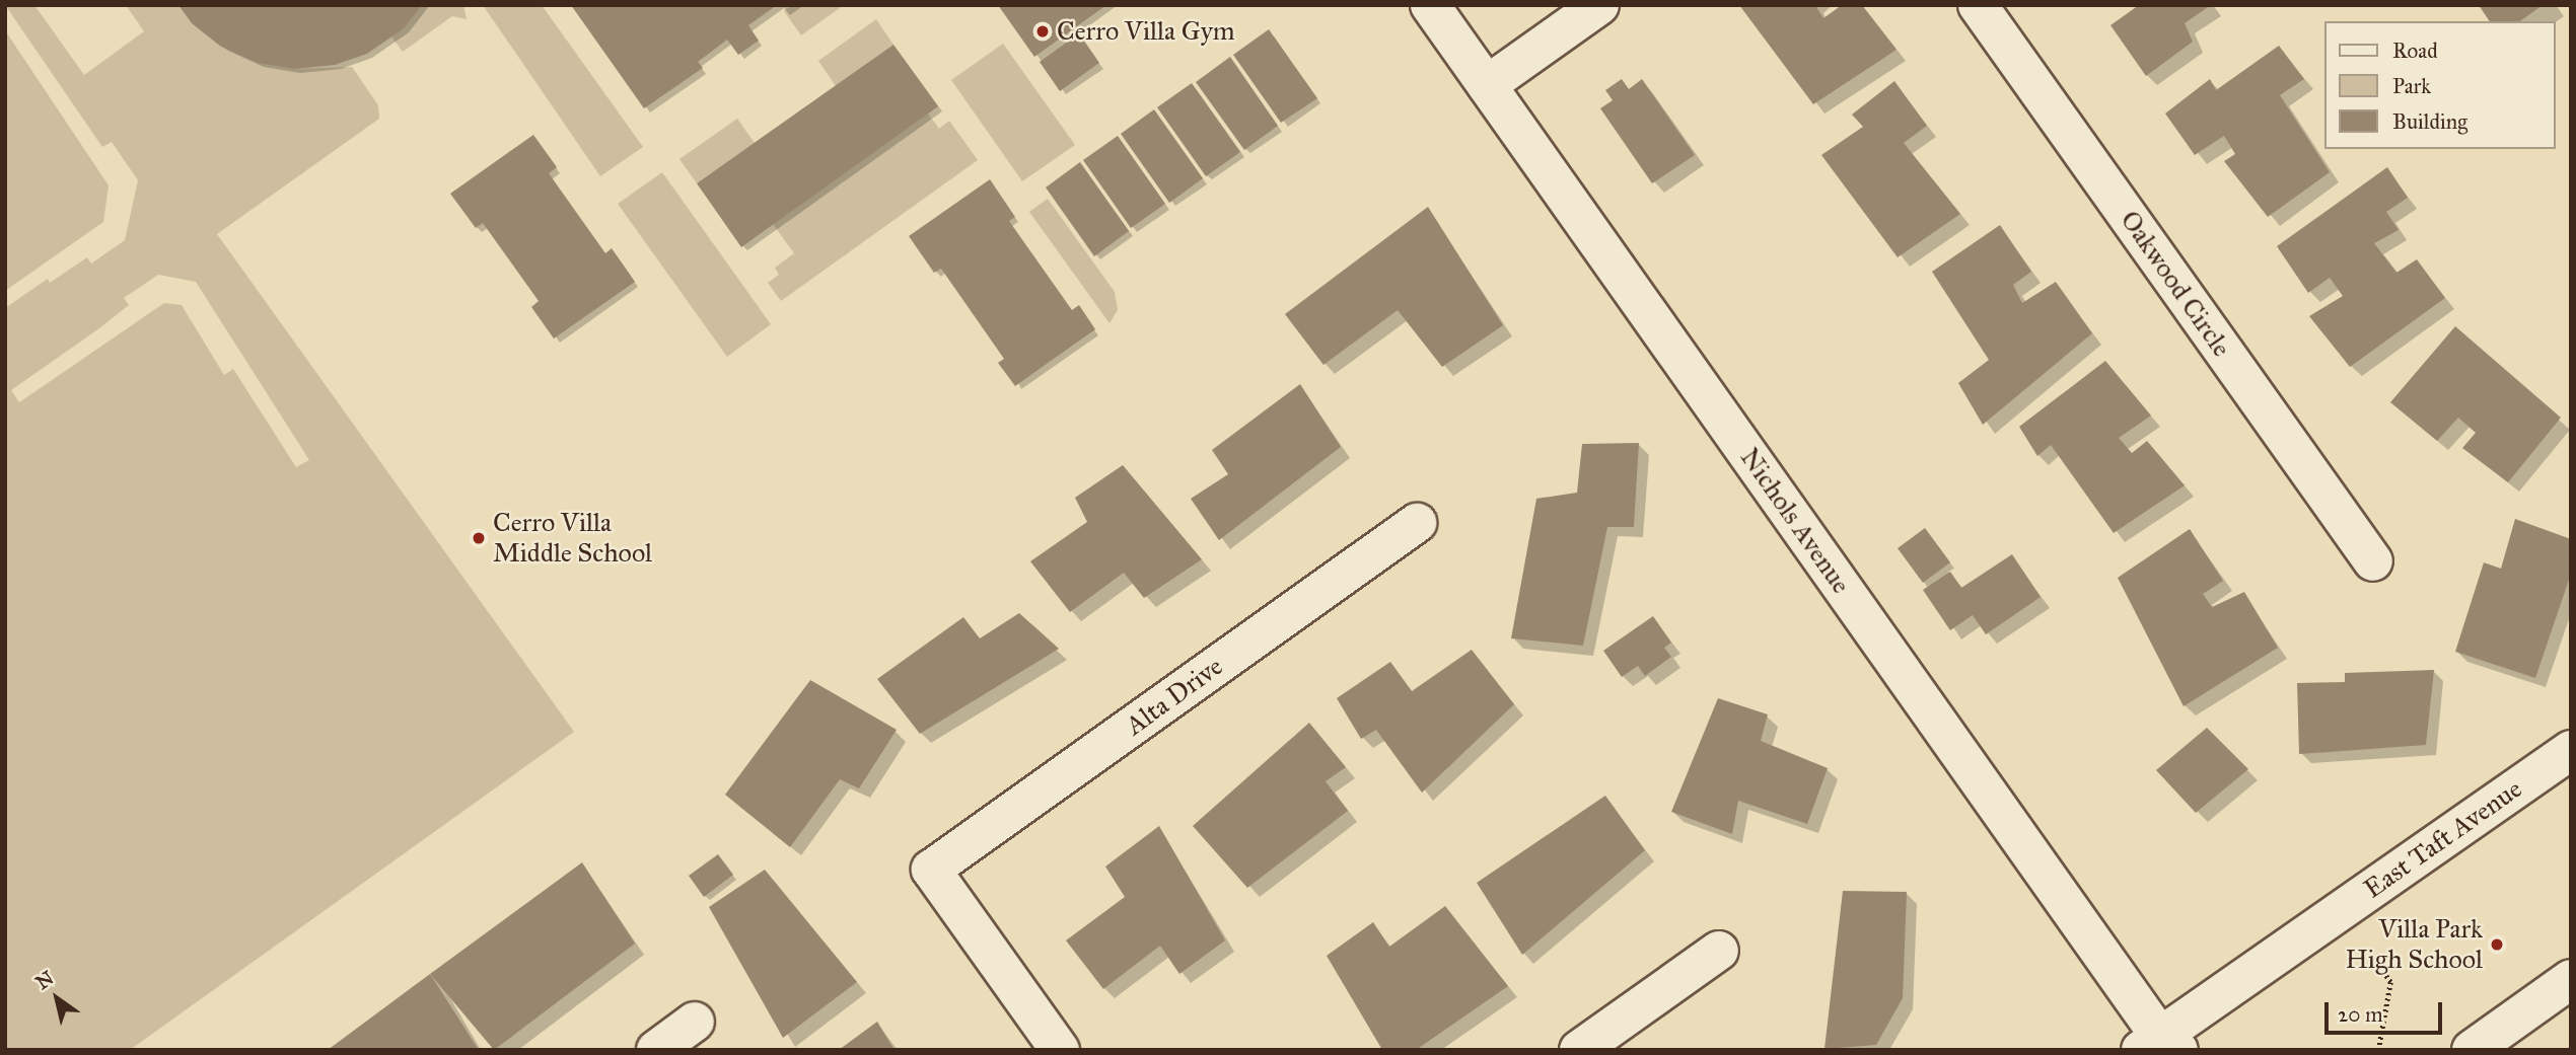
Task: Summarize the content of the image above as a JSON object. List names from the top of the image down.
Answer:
{
  "streets": {
    "street": [
      "Oakwood Circle",
      "Nichols Avenue",
      "Alta Drive",
      "East Taft Avenue"
    ]
  },
  "crossings": [
    ["Nichols Avenue", "East Taft Avenue"]
  ],
  "places": ["Cerro Villa Gym", "Cerro Villa Middle School", "Villa Park High School"],
  "legend": ["Road", "Park", "Building"],
  "scale_bar": "20 m",
  "north": "top left"
}
